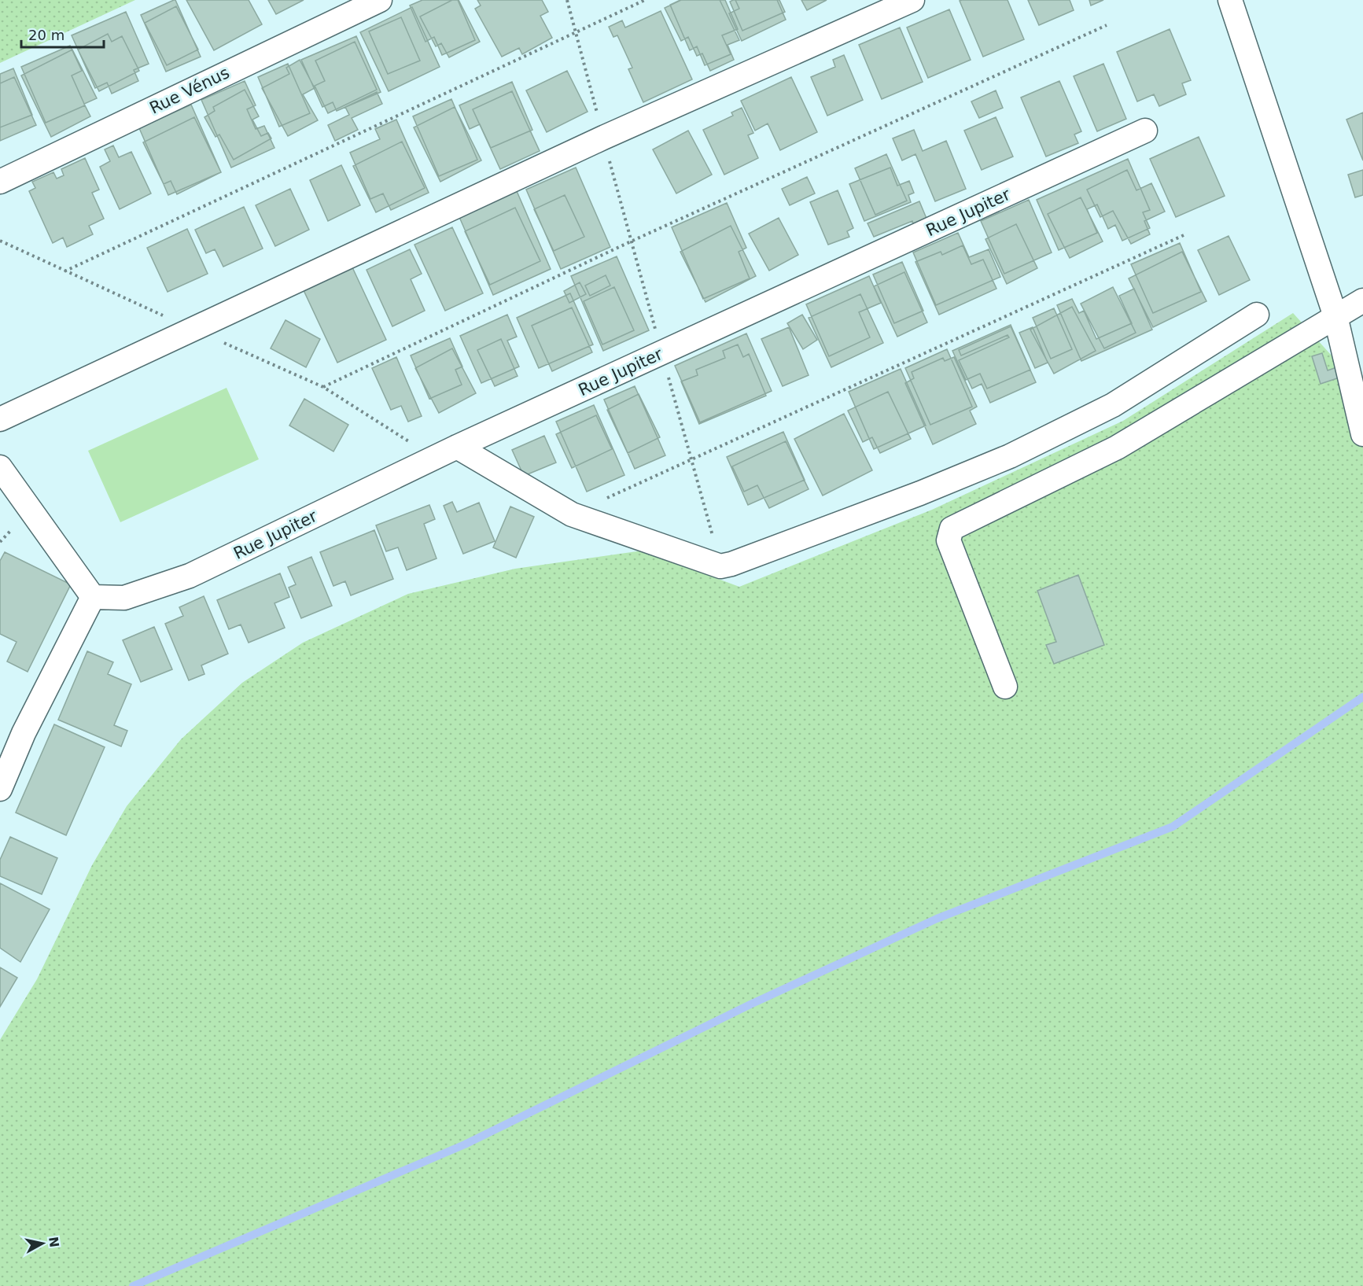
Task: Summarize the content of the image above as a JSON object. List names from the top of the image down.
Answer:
{
  "streets": {
    "street": ["Rue Vénus", "Rue Jupiter"]
  },
  "scale_bar": "20 m",
  "north": "right"
}
